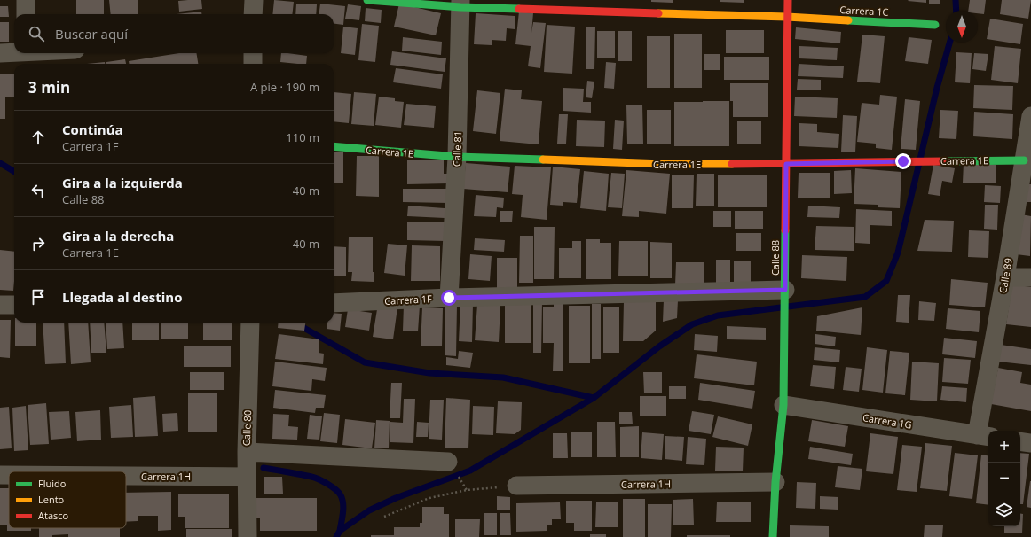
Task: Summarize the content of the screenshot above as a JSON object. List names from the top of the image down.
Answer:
{
  "streets": {
    "street": [
      "Carrera 1C",
      "Calle 81",
      "Carrera 1E",
      "Calle 88",
      "Calle 89",
      "Carrera 1F",
      "Carrera 1G",
      "Calle 80",
      "Carrera 1H"
    ]
  },
  "crossings": [
    ["Carrera 1C", "Calle 81"],
    ["Carrera 1C", "Calle 88"],
    ["Calle 81", "Carrera 1E"],
    ["Calle 81", "Carrera 1F"],
    ["Carrera 1E", "Calle 88"],
    ["Carrera 1E", "Calle 89"],
    ["Calle 88", "Carrera 1F"],
    ["Calle 88", "Carrera 1G"],
    ["Calle 88", "Carrera 1H"],
    ["Calle 89", "Carrera 1G"],
    ["Calle 80", "Carrera 1H"]
  ],
  "legend": ["Fluido", "Lento", "Atasco"],
  "north": "bottom",
  "page": {
    "search": "Buscar aquí",
    "heading": ["3 min", "A pie · 190 m"],
    "list": [
      ["Continúa", "Carrera 1F", "110 m"],
      ["Gira a la izquierda", "Calle 88", "40 m"],
      ["Gira a la derecha", "Carrera 1E", "40 m"],
      "Llegada al destino"
    ],
    "map_buttons": ["+", "−"]
  }
}
